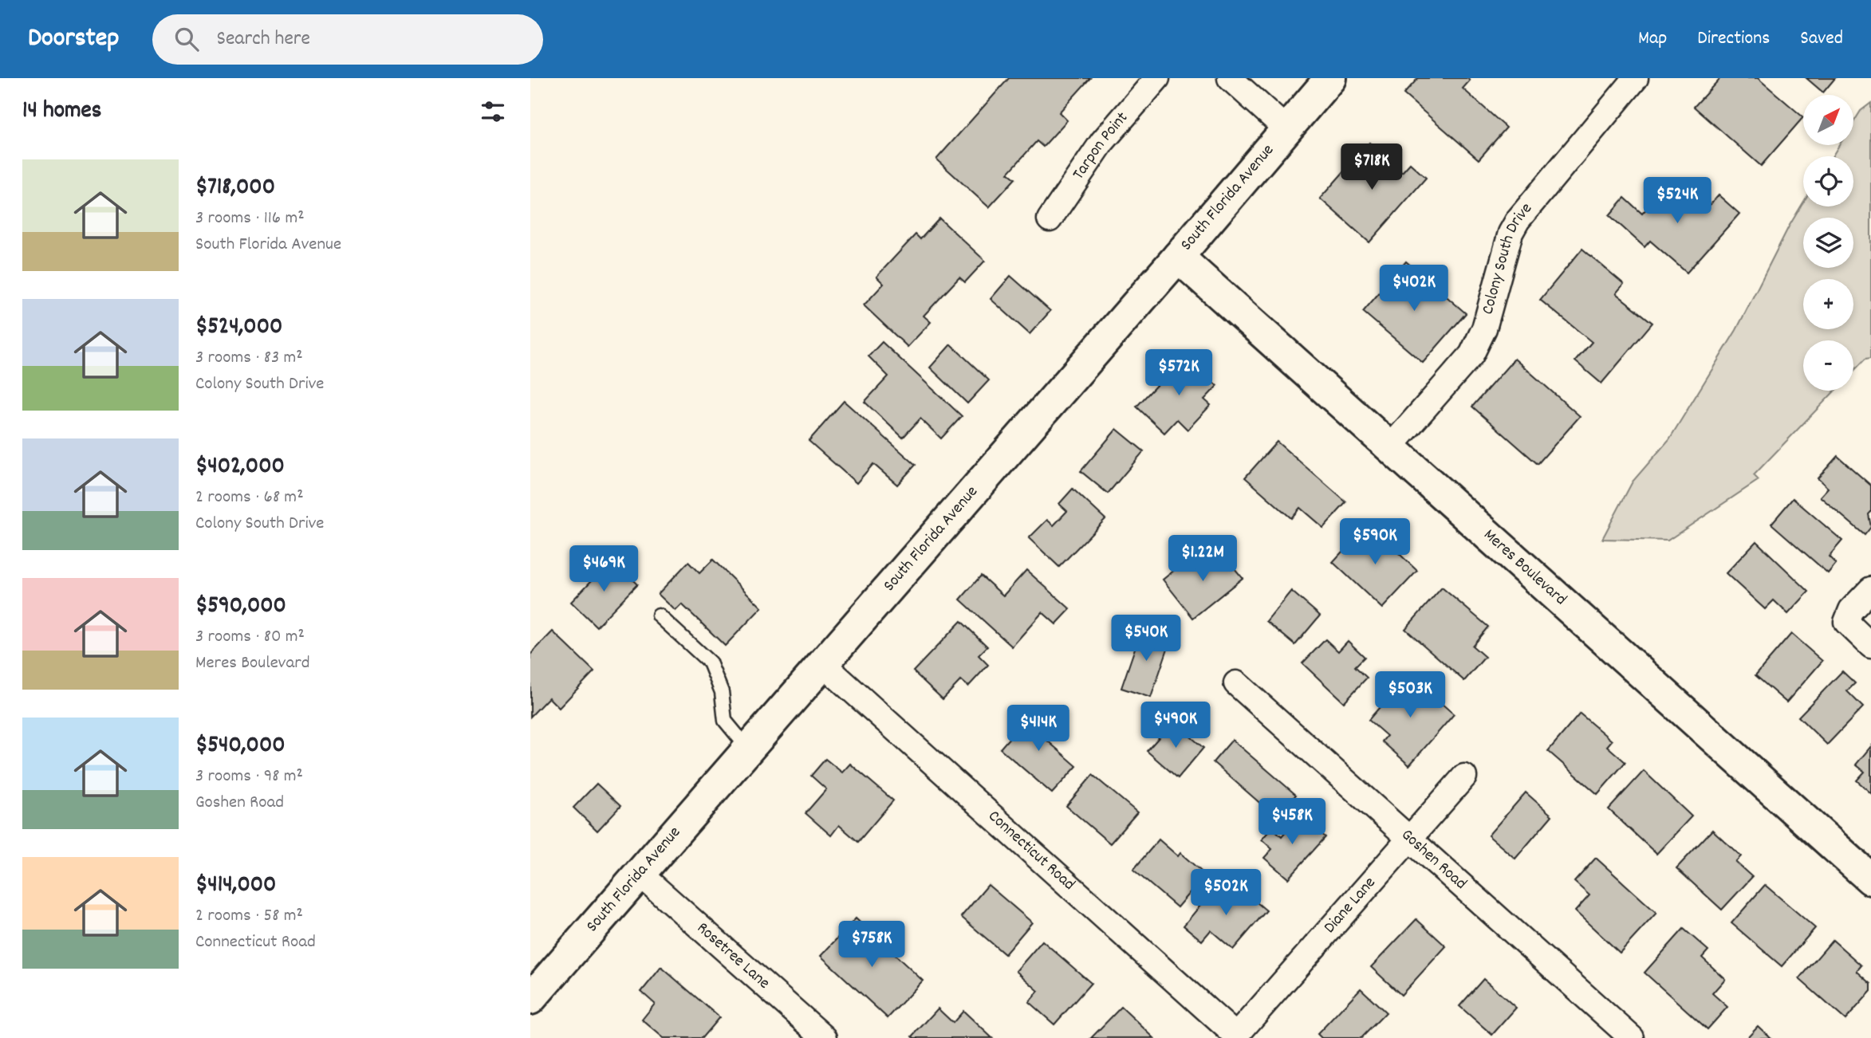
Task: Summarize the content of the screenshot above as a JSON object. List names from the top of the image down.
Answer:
{
  "streets": {
    "street": [
      "Tarpon Point",
      "South Florida Avenue",
      "Colony South Drive",
      "Meres Boulevard",
      "Connecticut Road",
      "Goshen Road",
      "Diane Lane",
      "Rosetree Lane"
    ]
  },
  "crossings": [
    ["South Florida Avenue", "Meres Boulevard"],
    ["South Florida Avenue", "Connecticut Road"],
    ["South Florida Avenue", "Rosetree Lane"],
    ["Colony South Drive", "Meres Boulevard"],
    ["Connecticut Road", "Diane Lane"],
    ["Goshen Road", "Diane Lane"]
  ],
  "north": "top right",
  "page": {
    "header": "Doorstep",
    "search": "Search here",
    "nav": ["Map", "Directions", "Saved"],
    "heading": "14 homes",
    "map_buttons": ["+", "−"],
    "price": [
      "$718K",
      "$524K",
      "$402K",
      "$572K",
      "$590K",
      "$1.22M",
      "$469K",
      "$540K",
      "$503K",
      "$490K",
      "$414K",
      "$458K",
      "$502K",
      "$758K"
    ],
    "list": [
      {
        "name": "$718,000",
        "note": "3 rooms · 116 m² · South Florida Avenue"
      },
      {
        "name": "$524,000",
        "note": "3 rooms · 83 m² · Colony South Drive"
      },
      {
        "name": "$402,000",
        "note": "2 rooms · 68 m² · Colony South Drive"
      },
      {
        "name": "$590,000",
        "note": "3 rooms · 80 m² · Meres Boulevard"
      },
      {
        "name": "$540,000",
        "note": "3 rooms · 98 m² · Goshen Road"
      },
      {
        "name": "$414,000",
        "note": "2 rooms · 58 m² · Connecticut Road"
      }
    ]
  }
}
